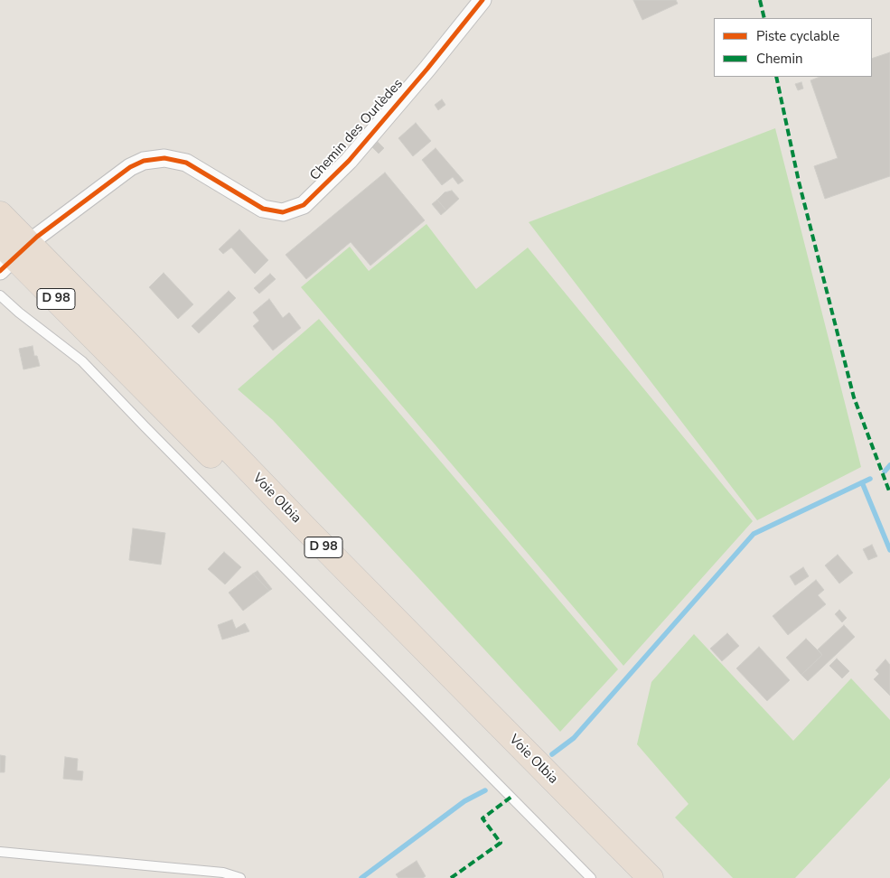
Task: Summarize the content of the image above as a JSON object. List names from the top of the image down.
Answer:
{
  "streets": {
    "highway": ["D 98", "Voie Olbia"],
    "street": ["Chemin des Ourlèdes"]
  },
  "legend": ["Piste cyclable", "Chemin"]
}
